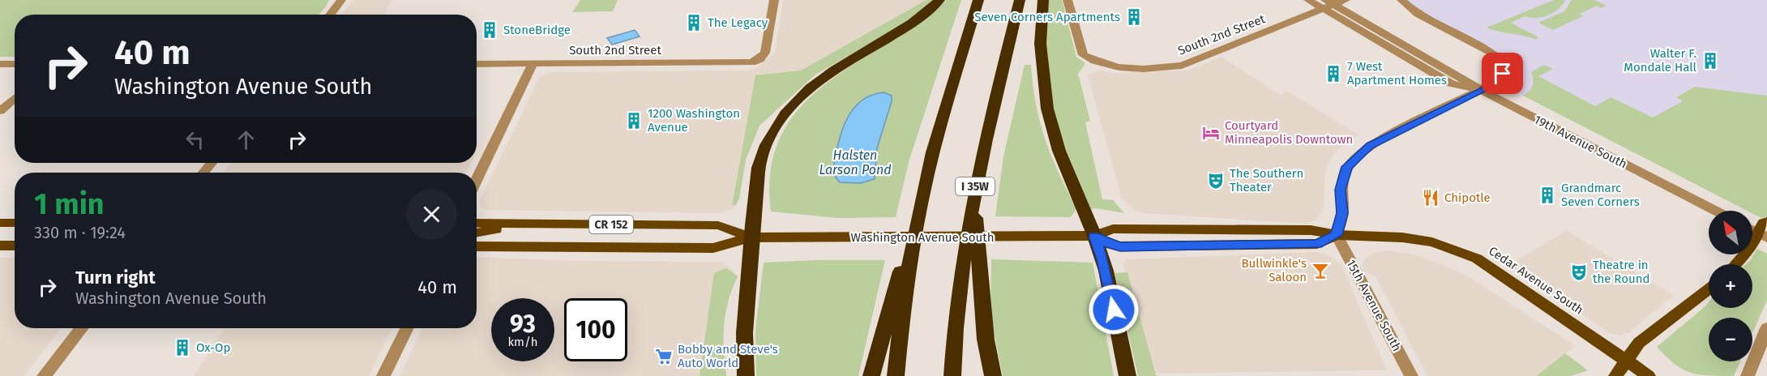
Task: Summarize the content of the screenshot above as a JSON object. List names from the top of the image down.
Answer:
{
  "streets": {
    "highway": ["I 35W"],
    "main road": ["CR 152", "Washington Avenue South", "Cedar Avenue South"],
    "street": ["South 2nd Street", "19th Avenue South", "15th Avenue South"]
  },
  "crossings": [
    ["South 2nd Street", "19th Avenue South"],
    ["Washington Avenue South", "Cedar Avenue South"],
    ["Washington Avenue South", "15th Avenue South"],
    ["Cedar Avenue South", "15th Avenue South"]
  ],
  "water": ["Halsten Larson Pond"],
  "places": {
    "building": [
      "Seven Corners Apartments",
      "The Legacy",
      "StoneBridge",
      "Walter F. Mondale Hall",
      "7 West Apartment Homes",
      "1200 Washington Avenue",
      "Grandmarc Seven Corners",
      "Ox-Op"
    ],
    "hotel": ["Courtyard Minneapolis Downtown"],
    "theatre": ["The Southern Theater", "Theatre in the Round"],
    "restaurant": ["Chipotle"],
    "bar": ["Bullwinkle's Saloon"],
    "supermarket": ["Bobby and Steve's Auto World"]
  },
  "north": "top left",
  "page": {
    "turn": ["40 m", "Washington Avenue South"],
    "heading": ["1 min", "330 m · 19:24"],
    "map_buttons": ["+", "−"],
    "list": [
      {
        "name": "Turn right",
        "note": "Washington Avenue South",
        "value": "40 m"
      }
    ],
    "speed": "93 km/h",
    "limit": "100"
  }
}
